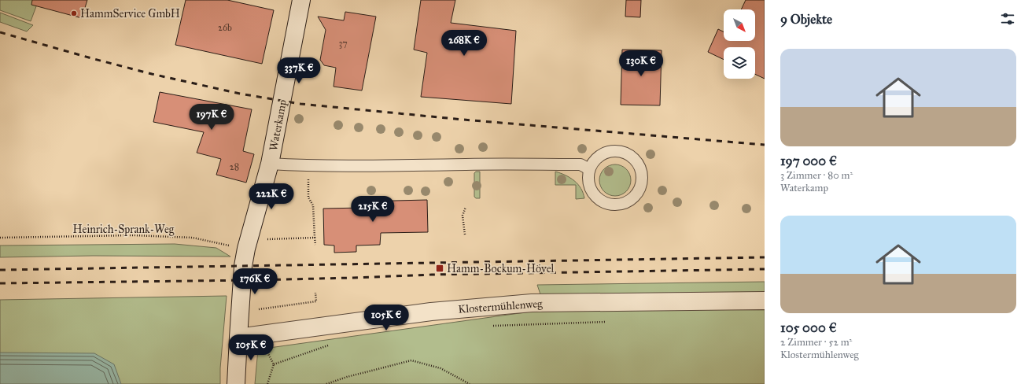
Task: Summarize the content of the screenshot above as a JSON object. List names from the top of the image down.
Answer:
{
  "streets": {
    "street": ["Waterkamp", "Klostermühlenweg"],
    "path": ["Heinrich-Sprank-Weg"]
  },
  "crossings": [
    ["Waterkamp", "Heinrich-Sprank-Weg"],
    ["Waterkamp", "Klostermühlenweg"]
  ],
  "places": {
    "other": ["HammService GmbH"],
    "transit": ["Hamm-Bockum-Hövel"]
  },
  "house_numbers": ["26b", "37", "28"],
  "north": "bottom right",
  "page": {
    "heading": "9 Objekte",
    "price": [
      "268K €",
      "130K €",
      "337K €",
      "197K €",
      "222K €",
      "215K €",
      "176K €",
      "105K €",
      "105K €"
    ],
    "list": [
      {
        "name": "197 000 €",
        "note": "3 Zimmer · 80 m² · Waterkamp"
      },
      {
        "name": "105 000 €",
        "note": "2 Zimmer · 52 m² · Klostermühlenweg"
      }
    ]
  }
}
